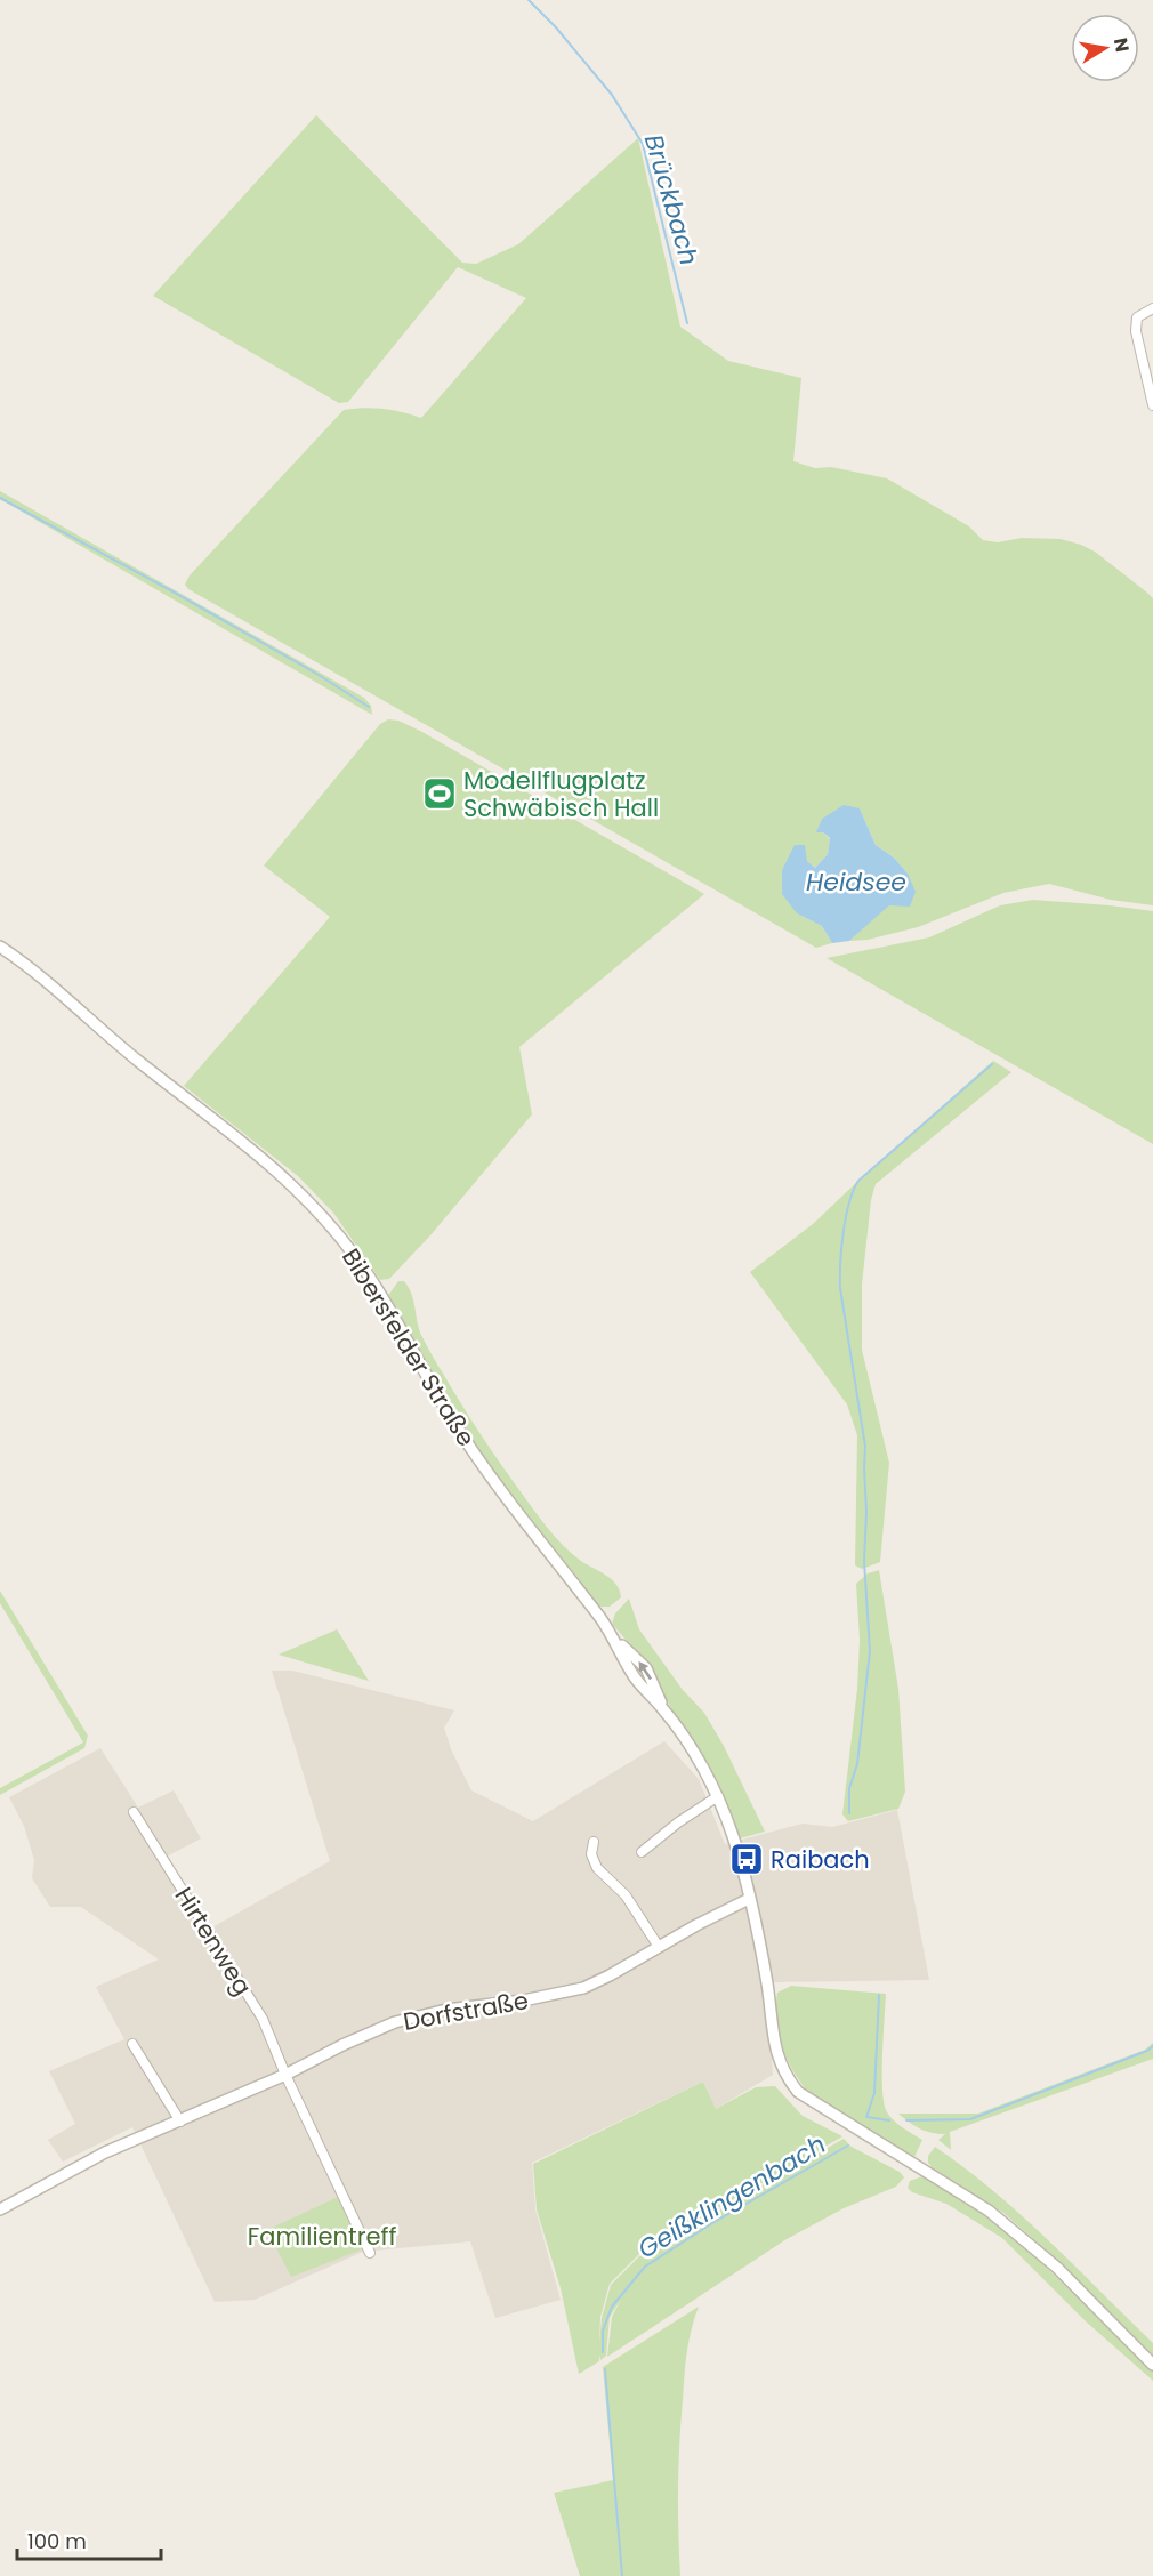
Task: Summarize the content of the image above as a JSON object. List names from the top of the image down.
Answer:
{
  "streets": {
    "street": ["Bibersfelder Straße", "Hirtenweg", "Dorfstraße"]
  },
  "crossings": [
    ["Bibersfelder Straße", "Dorfstraße"],
    ["Hirtenweg", "Dorfstraße"]
  ],
  "water": ["Brückbach", "Heidsee", "Geißklingenbach"],
  "parks": ["Familientreff"],
  "places": {
    "sports": ["Modellflugplatz Schwäbisch Hall"],
    "bus stop": ["Raibach"]
  },
  "scale_bar": "100 m",
  "north": "right"
}
